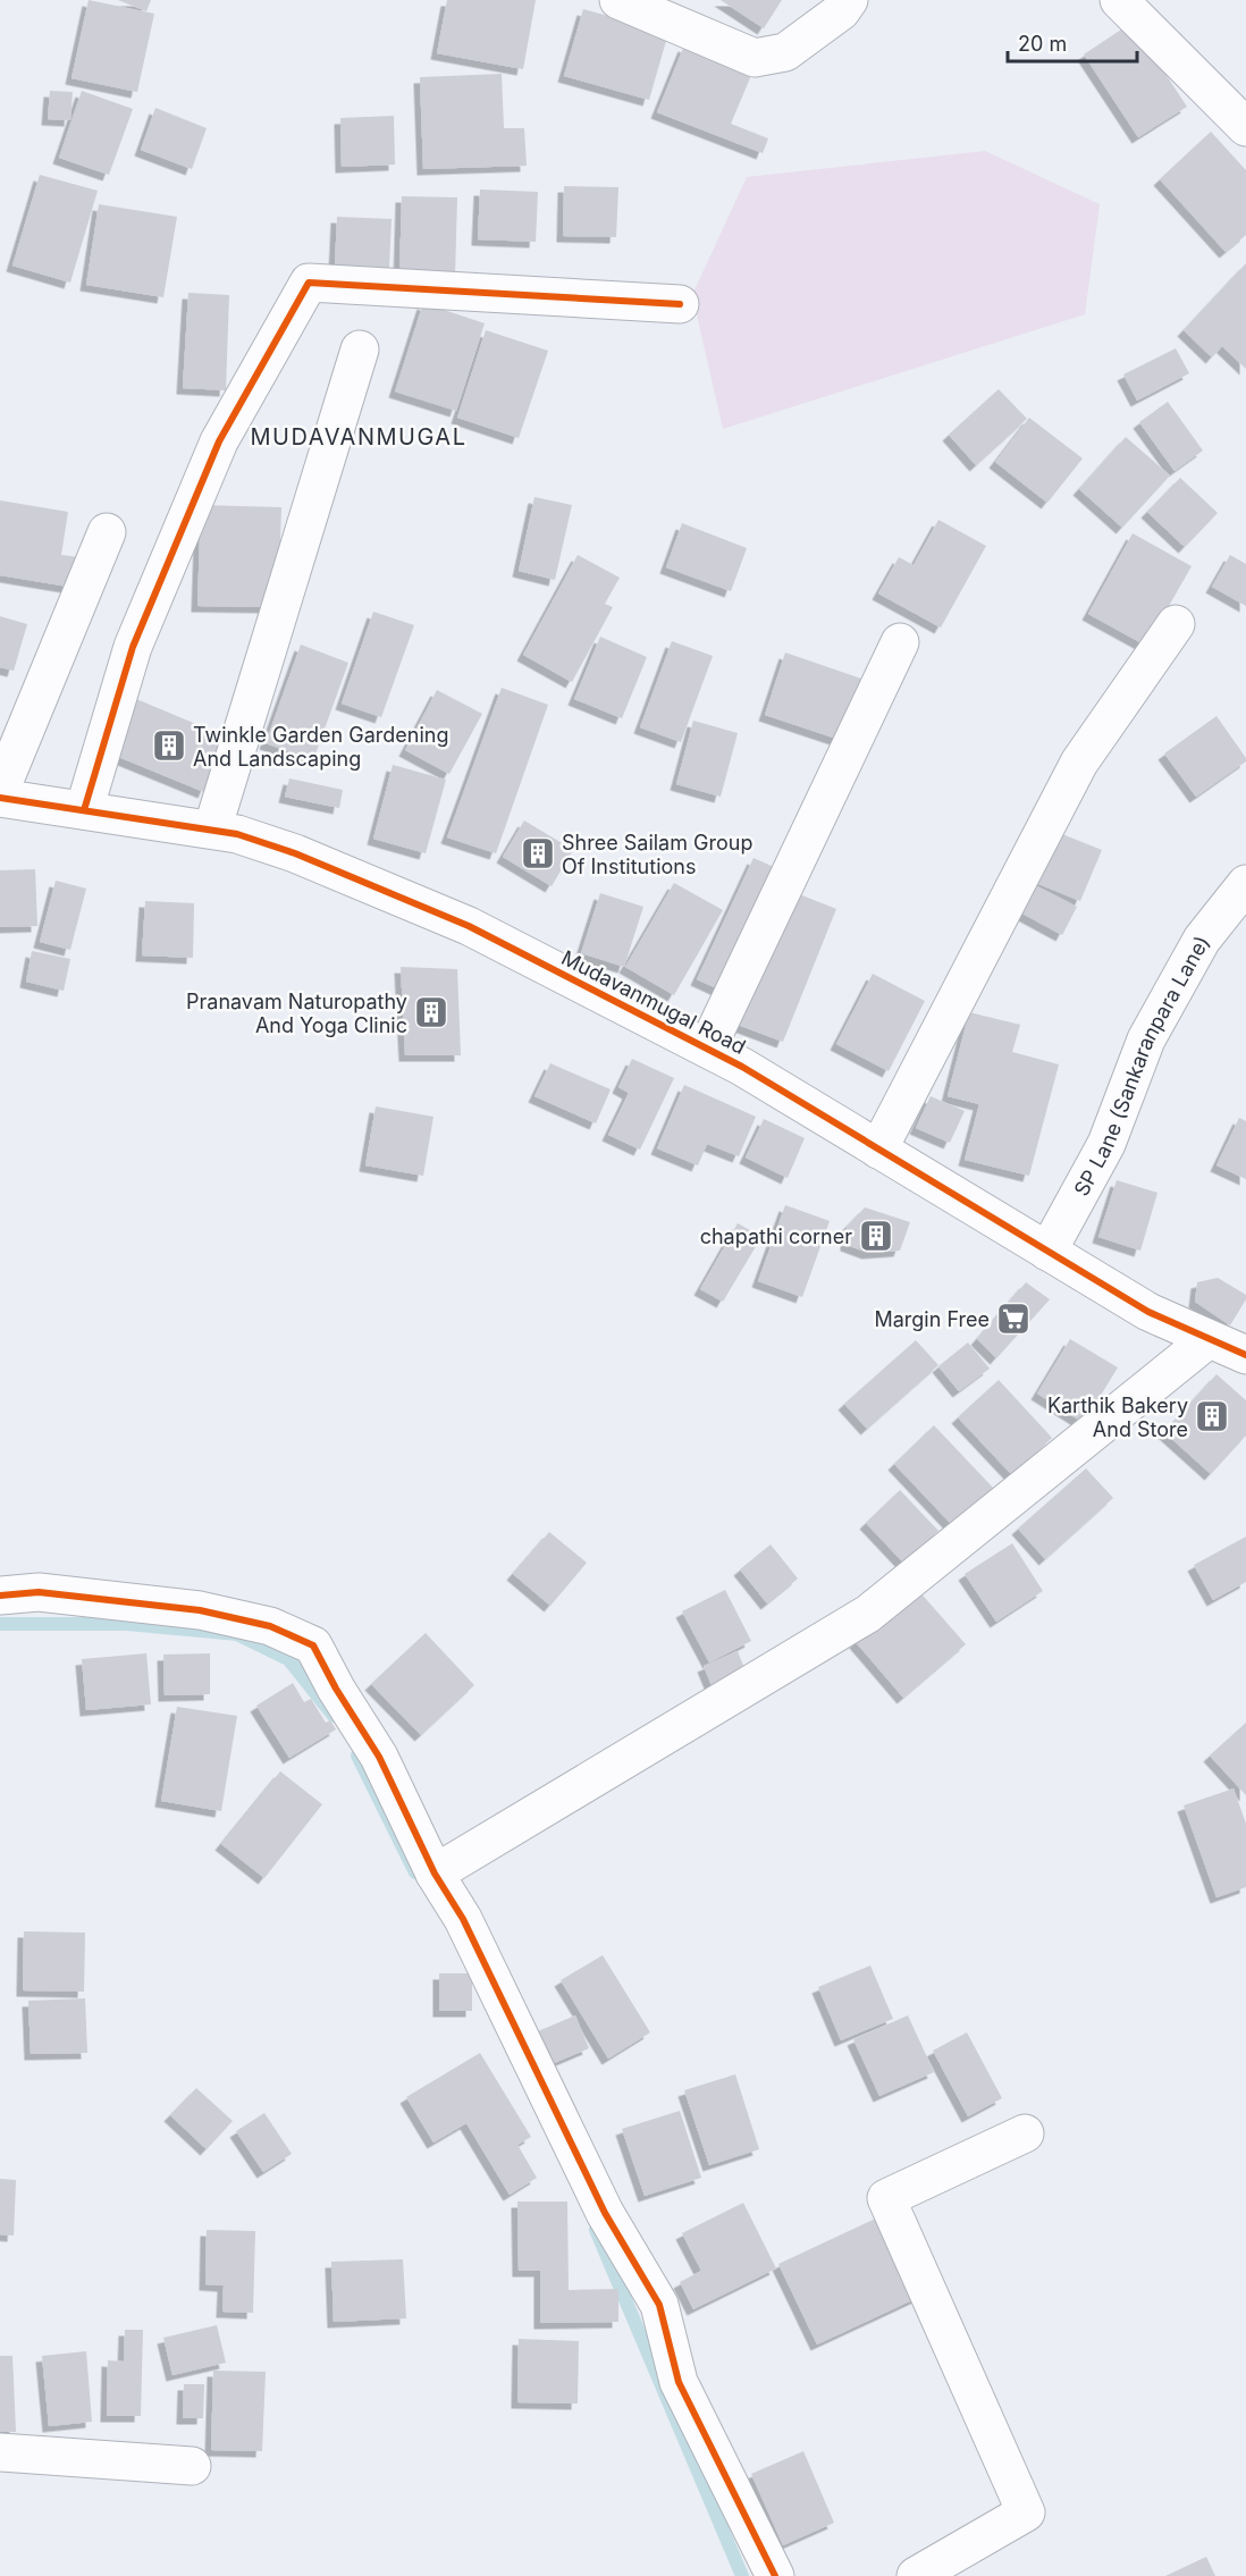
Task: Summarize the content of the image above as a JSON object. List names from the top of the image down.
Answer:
{
  "streets": {
    "street": ["Mudavanmugal Road", "SP Lane (Sankaranpara Lane)"]
  },
  "crossings": [
    ["Mudavanmugal Road", "SP Lane (Sankaranpara Lane)"]
  ],
  "districts": ["MUDAVANMUGAL"],
  "places": {
    "building": [
      "Twinkle Garden Gardening And Landscaping",
      "Shree Sailam Group Of Institutions",
      "Pranavam Naturopathy And Yoga Clinic",
      "chapathi corner",
      "Karthik Bakery And Store"
    ],
    "supermarket": ["Margin Free"]
  },
  "scale_bar": "20 m"
}
